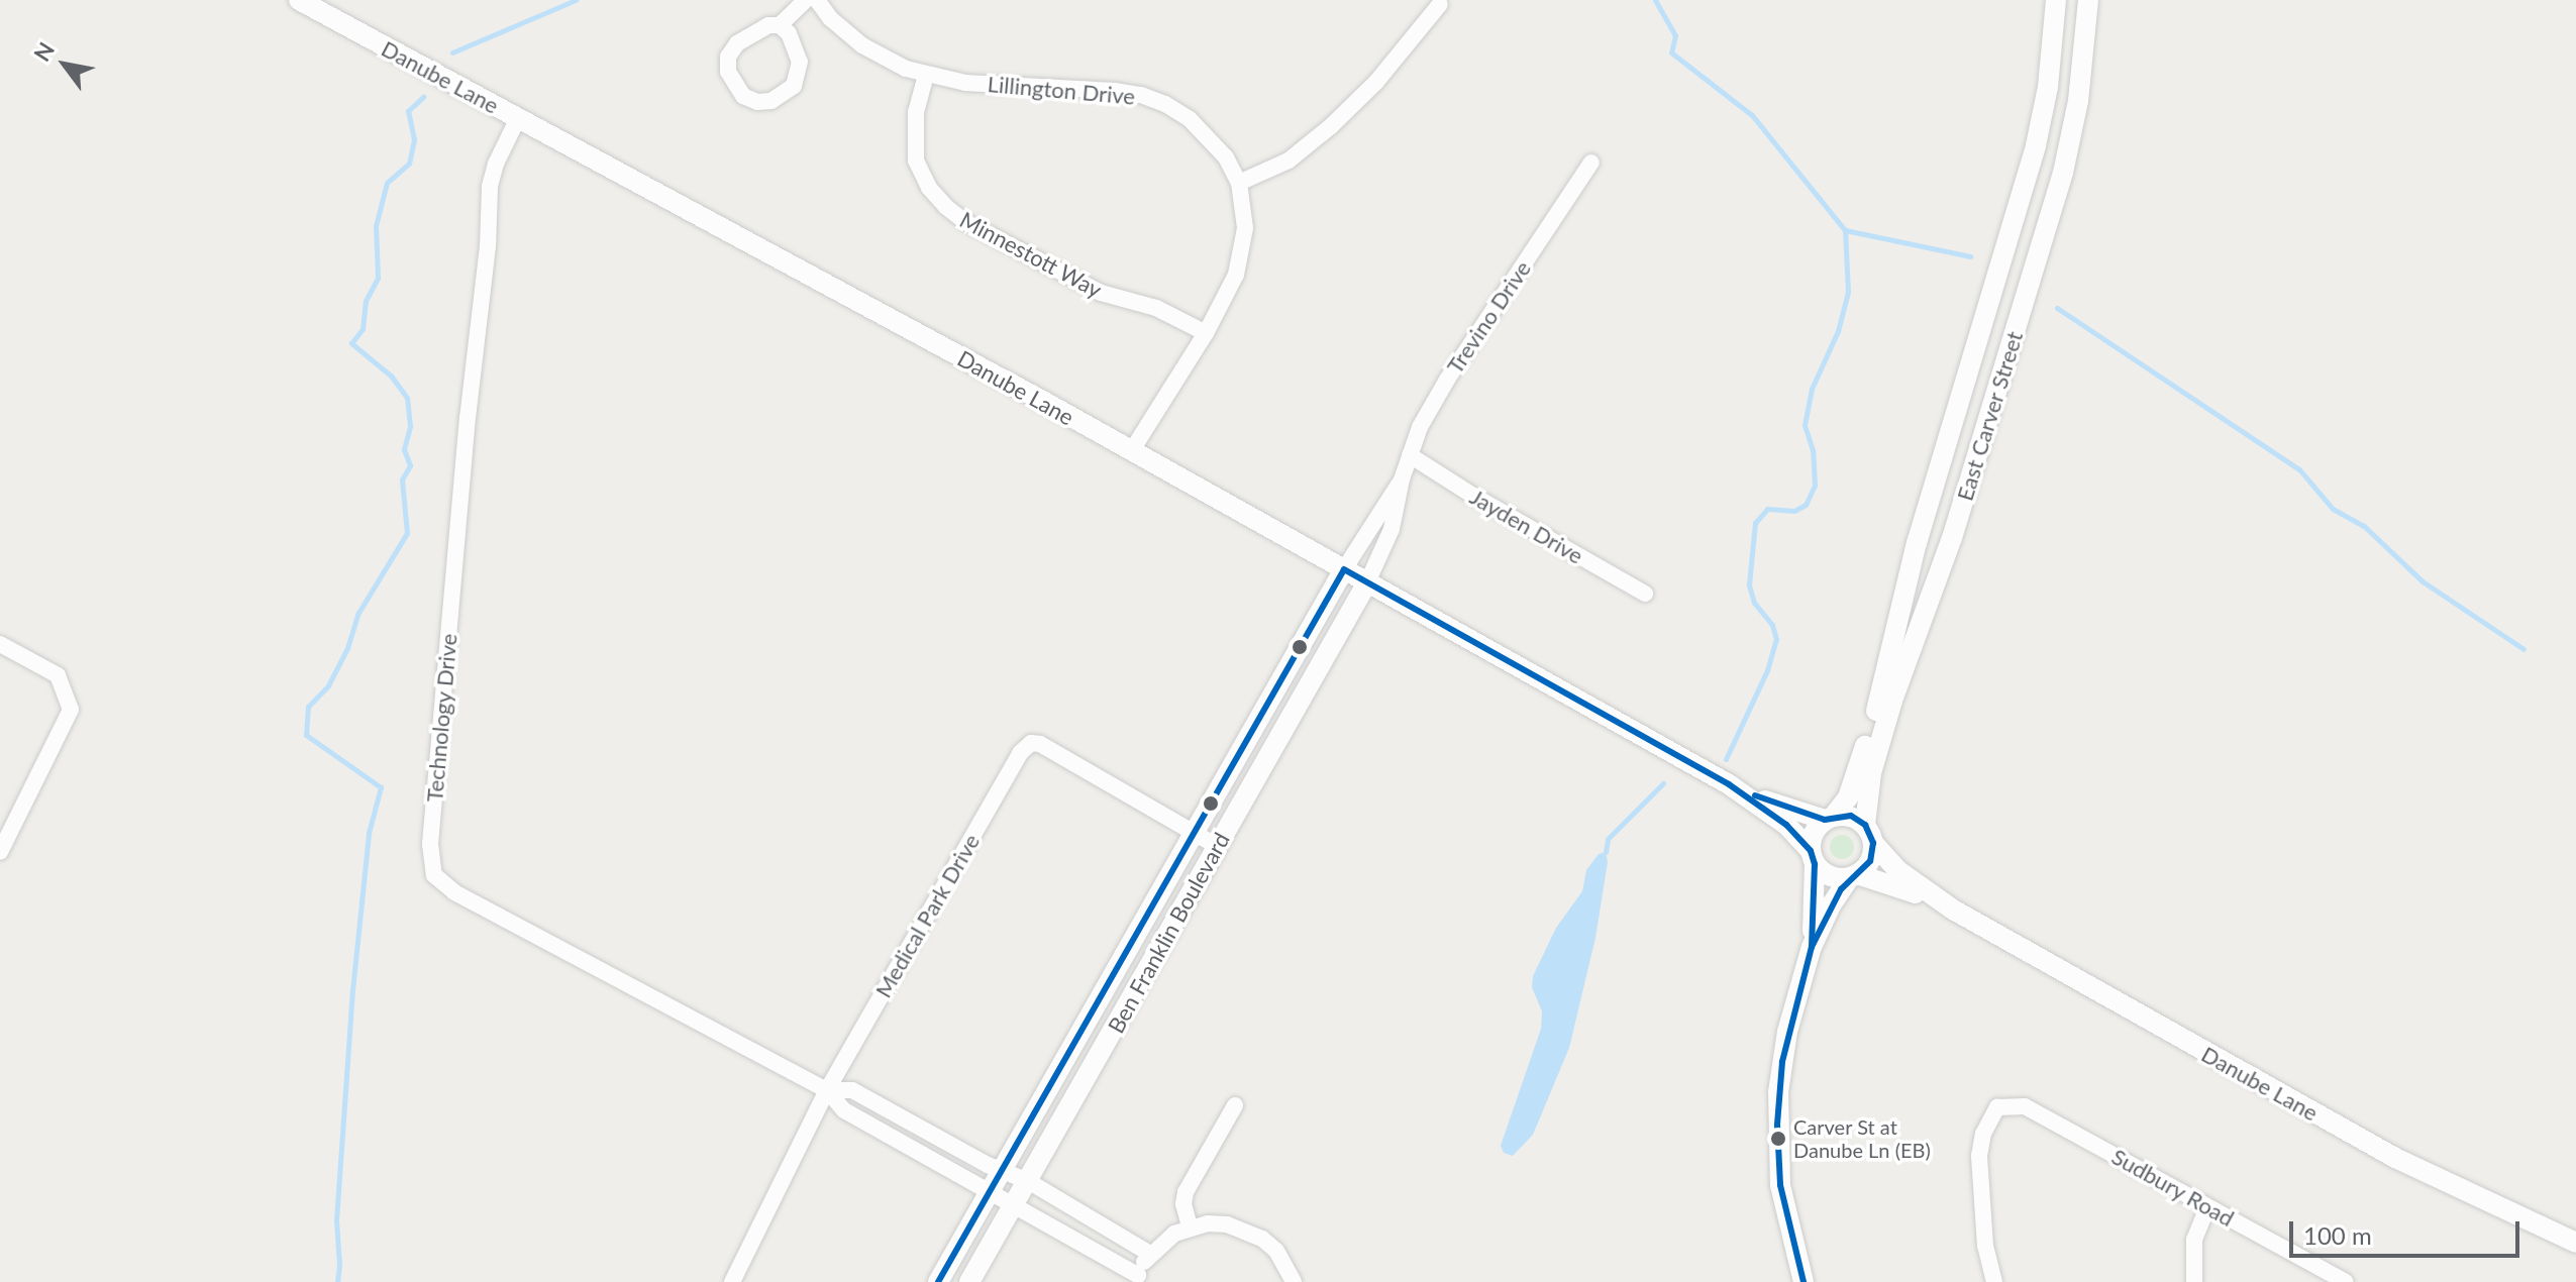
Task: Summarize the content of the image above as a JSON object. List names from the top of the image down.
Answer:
{
  "streets": {
    "street": [
      "Danube Lane",
      "Lillington Drive",
      "Minnestott Way",
      "Trevino Drive",
      "East Carver Street",
      "Jayden Drive",
      "Technology Drive",
      "Medical Park Drive",
      "Ben Franklin Boulevard",
      "Sudbury Road"
    ]
  },
  "crossings": [
    ["Danube Lane", "Lillington Drive"],
    ["Danube Lane", "Trevino Drive"],
    ["Danube Lane", "East Carver Street"],
    ["Danube Lane", "Technology Drive"],
    ["Danube Lane", "Ben Franklin Boulevard"],
    ["Lillington Drive", "Minnestott Way"],
    ["Trevino Drive", "Jayden Drive"],
    ["Trevino Drive", "Ben Franklin Boulevard"],
    ["Technology Drive", "Medical Park Drive"],
    ["Technology Drive", "Ben Franklin Boulevard"],
    ["Medical Park Drive", "Ben Franklin Boulevard"]
  ],
  "places": ["Carver St at Danube Ln (EB)"],
  "scale_bar": "100 m",
  "north": "top left"
}
